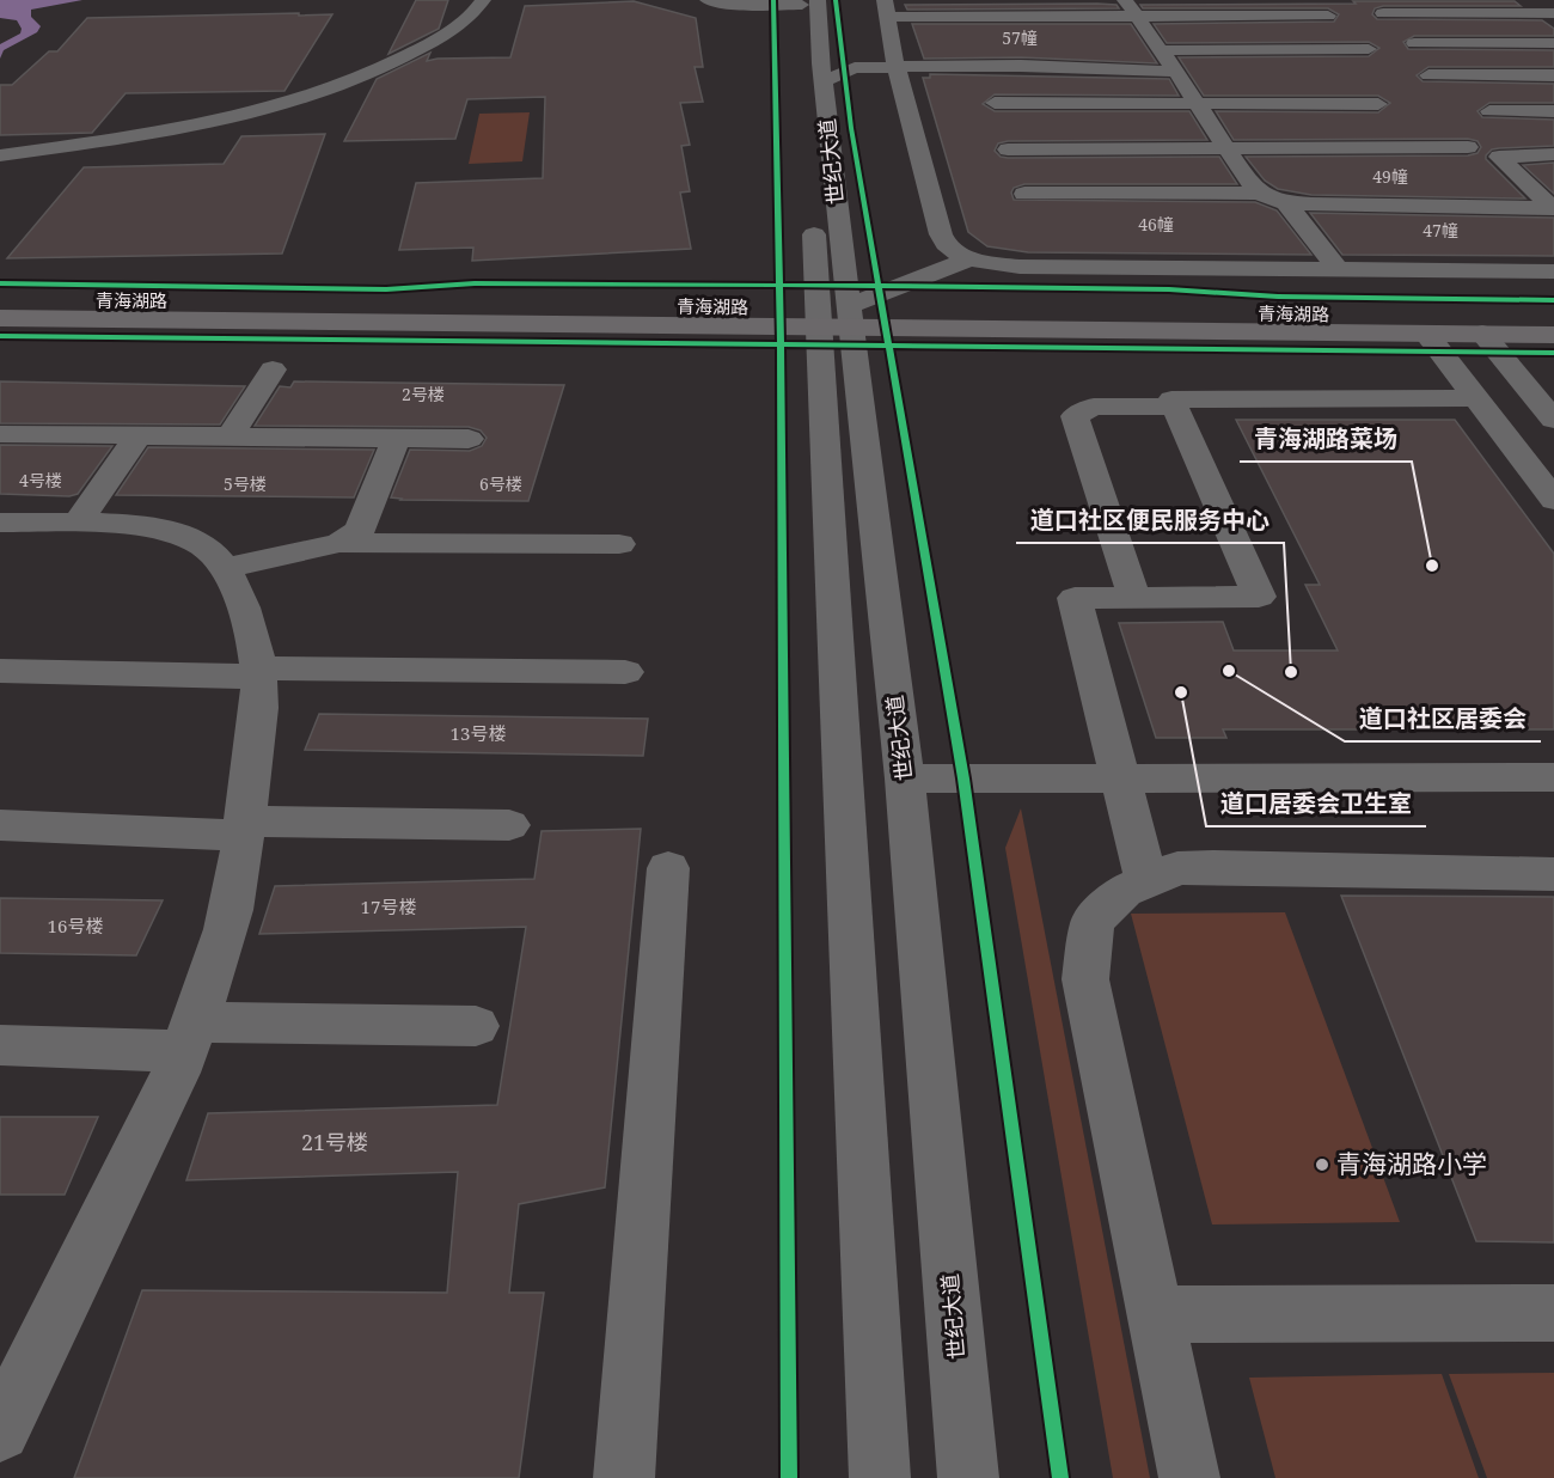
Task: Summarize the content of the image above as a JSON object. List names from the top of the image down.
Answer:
{
  "streets": {
    "main road": ["青海湖路"],
    "street": ["世纪大道"]
  },
  "crossings": [
    ["世纪大道", "青海湖路"]
  ],
  "places": [
    "青海湖路菜场",
    "道口社区居委会",
    "道口社区便民服务中心",
    "道口居委会卫生室",
    "青海湖路小学"
  ],
  "house_numbers": [
    "57幢",
    "49幢",
    "46幢",
    "47幢",
    "2号楼",
    "4号楼",
    "5号楼",
    "6号楼",
    "13号楼",
    "17号楼",
    "16号楼",
    "21号楼"
  ]
}
